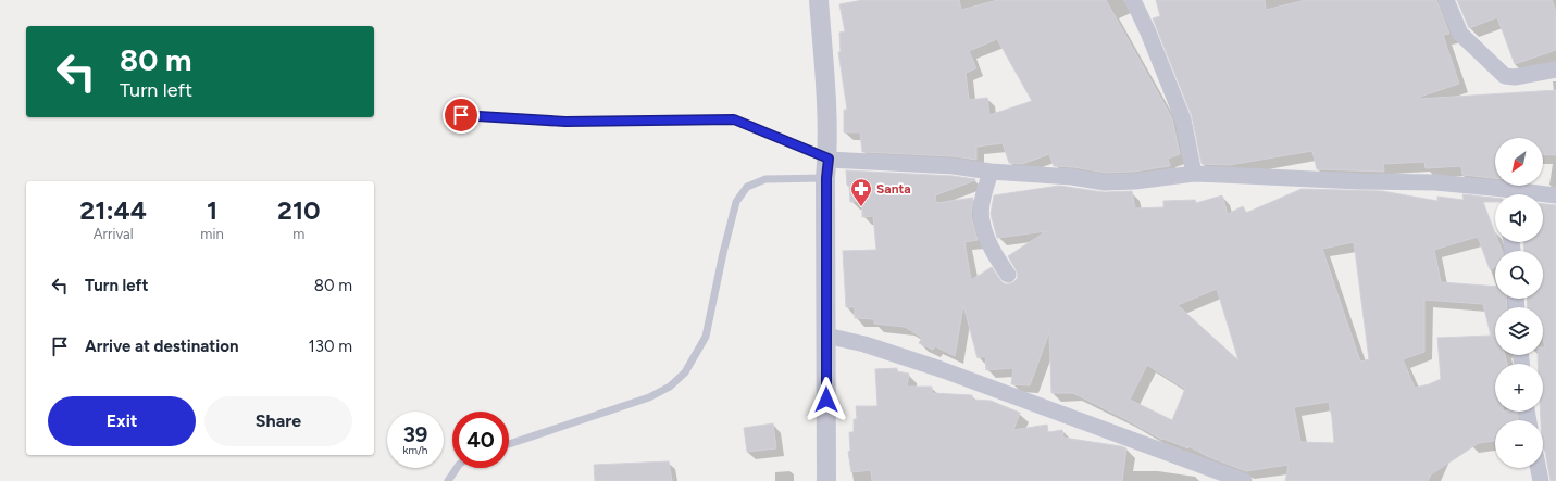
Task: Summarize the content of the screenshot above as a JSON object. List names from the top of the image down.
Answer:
{
  "places": {
    "pharmacy": ["Santa"]
  },
  "north": "bottom left",
  "page": {
    "turn": ["80 m", "Turn left"],
    "map_buttons": ["+", "−"],
    "eta": [
      "21:44",
      "Arrival",
      "1",
      "min",
      "210",
      "m"
    ],
    "list": [
      {
        "name": "Turn left",
        "value": "80 m"
      },
      {
        "name": "Arrive at destination",
        "value": "130 m"
      }
    ],
    "buttons": ["Exit", "Share"],
    "speed": "39 km/h",
    "limit": "40"
  }
}
